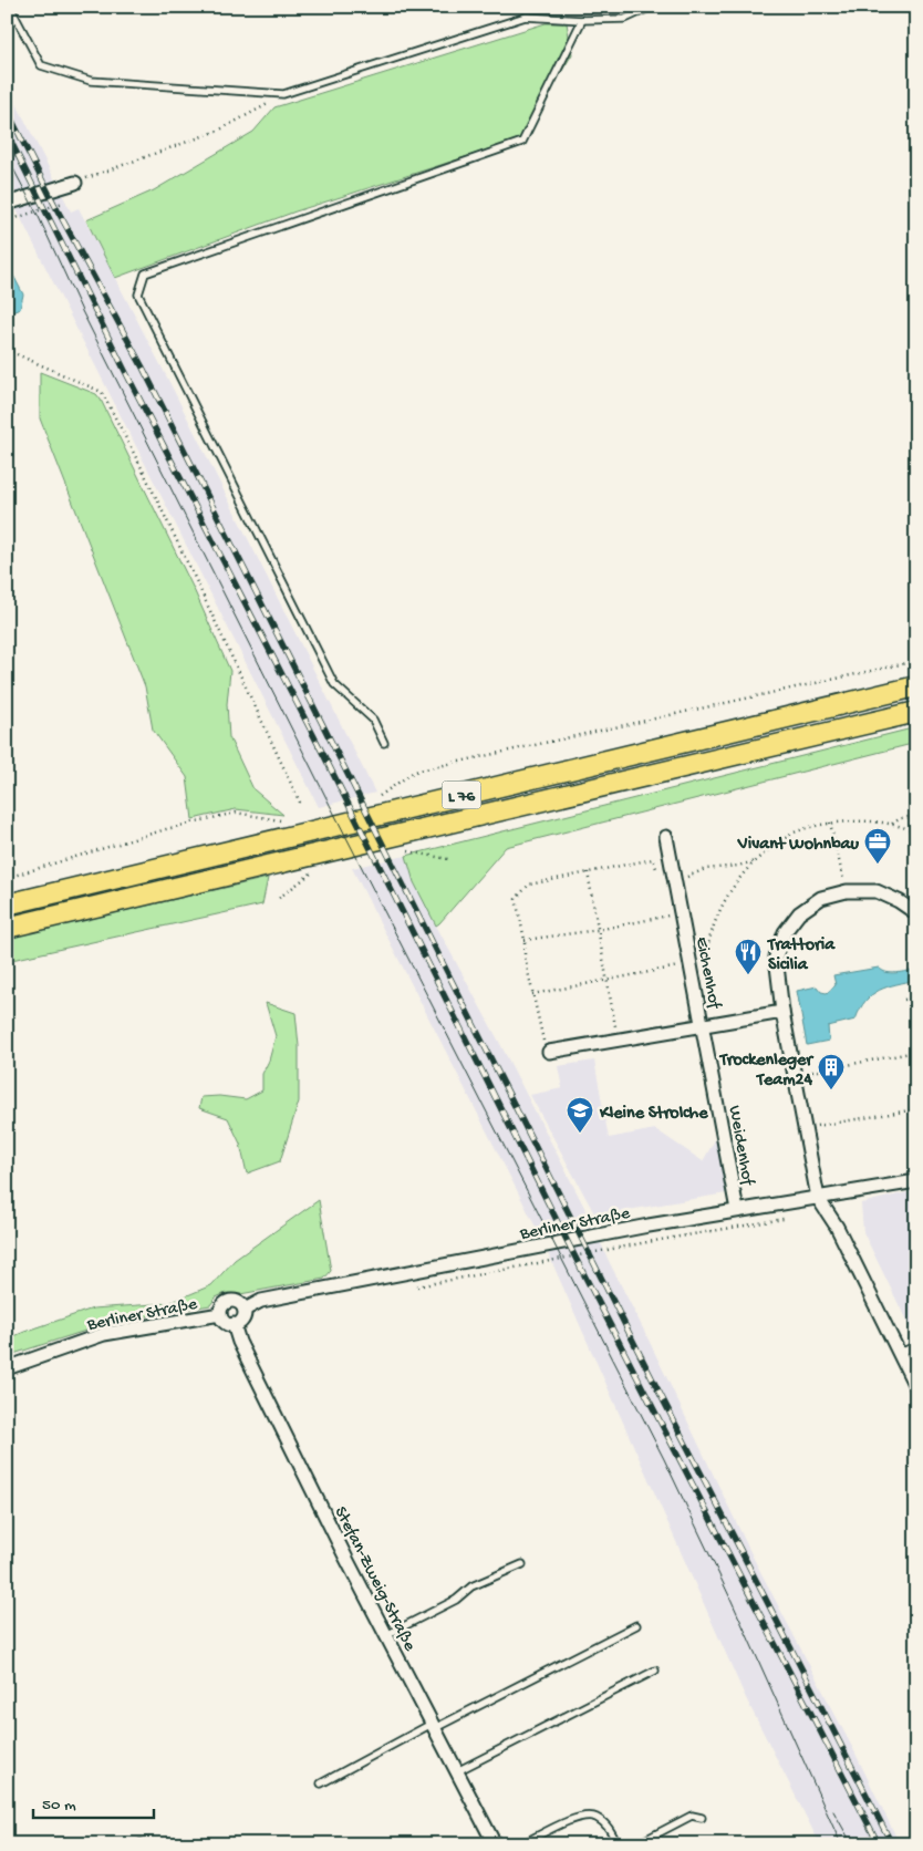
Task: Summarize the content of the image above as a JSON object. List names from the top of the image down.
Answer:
{
  "streets": {
    "main road": ["L 76"],
    "street": [
      "Eichenhof",
      "Weidenhof",
      "Berliner Straße",
      "Stefan-Zweig-Straße"
    ]
  },
  "crossings": [
    ["Eichenhof", "Weidenhof"],
    ["Weidenhof", "Berliner Straße"],
    ["Berliner Straße", "Stefan-Zweig-Straße"]
  ],
  "places": {
    "office": ["Vivant Wohnbau"],
    "restaurant": ["Trattoria Sicilia"],
    "building": ["Trockenleger Team24"],
    "school or university": ["Kleine Strolche"]
  },
  "scale_bar": "50 m"
}
